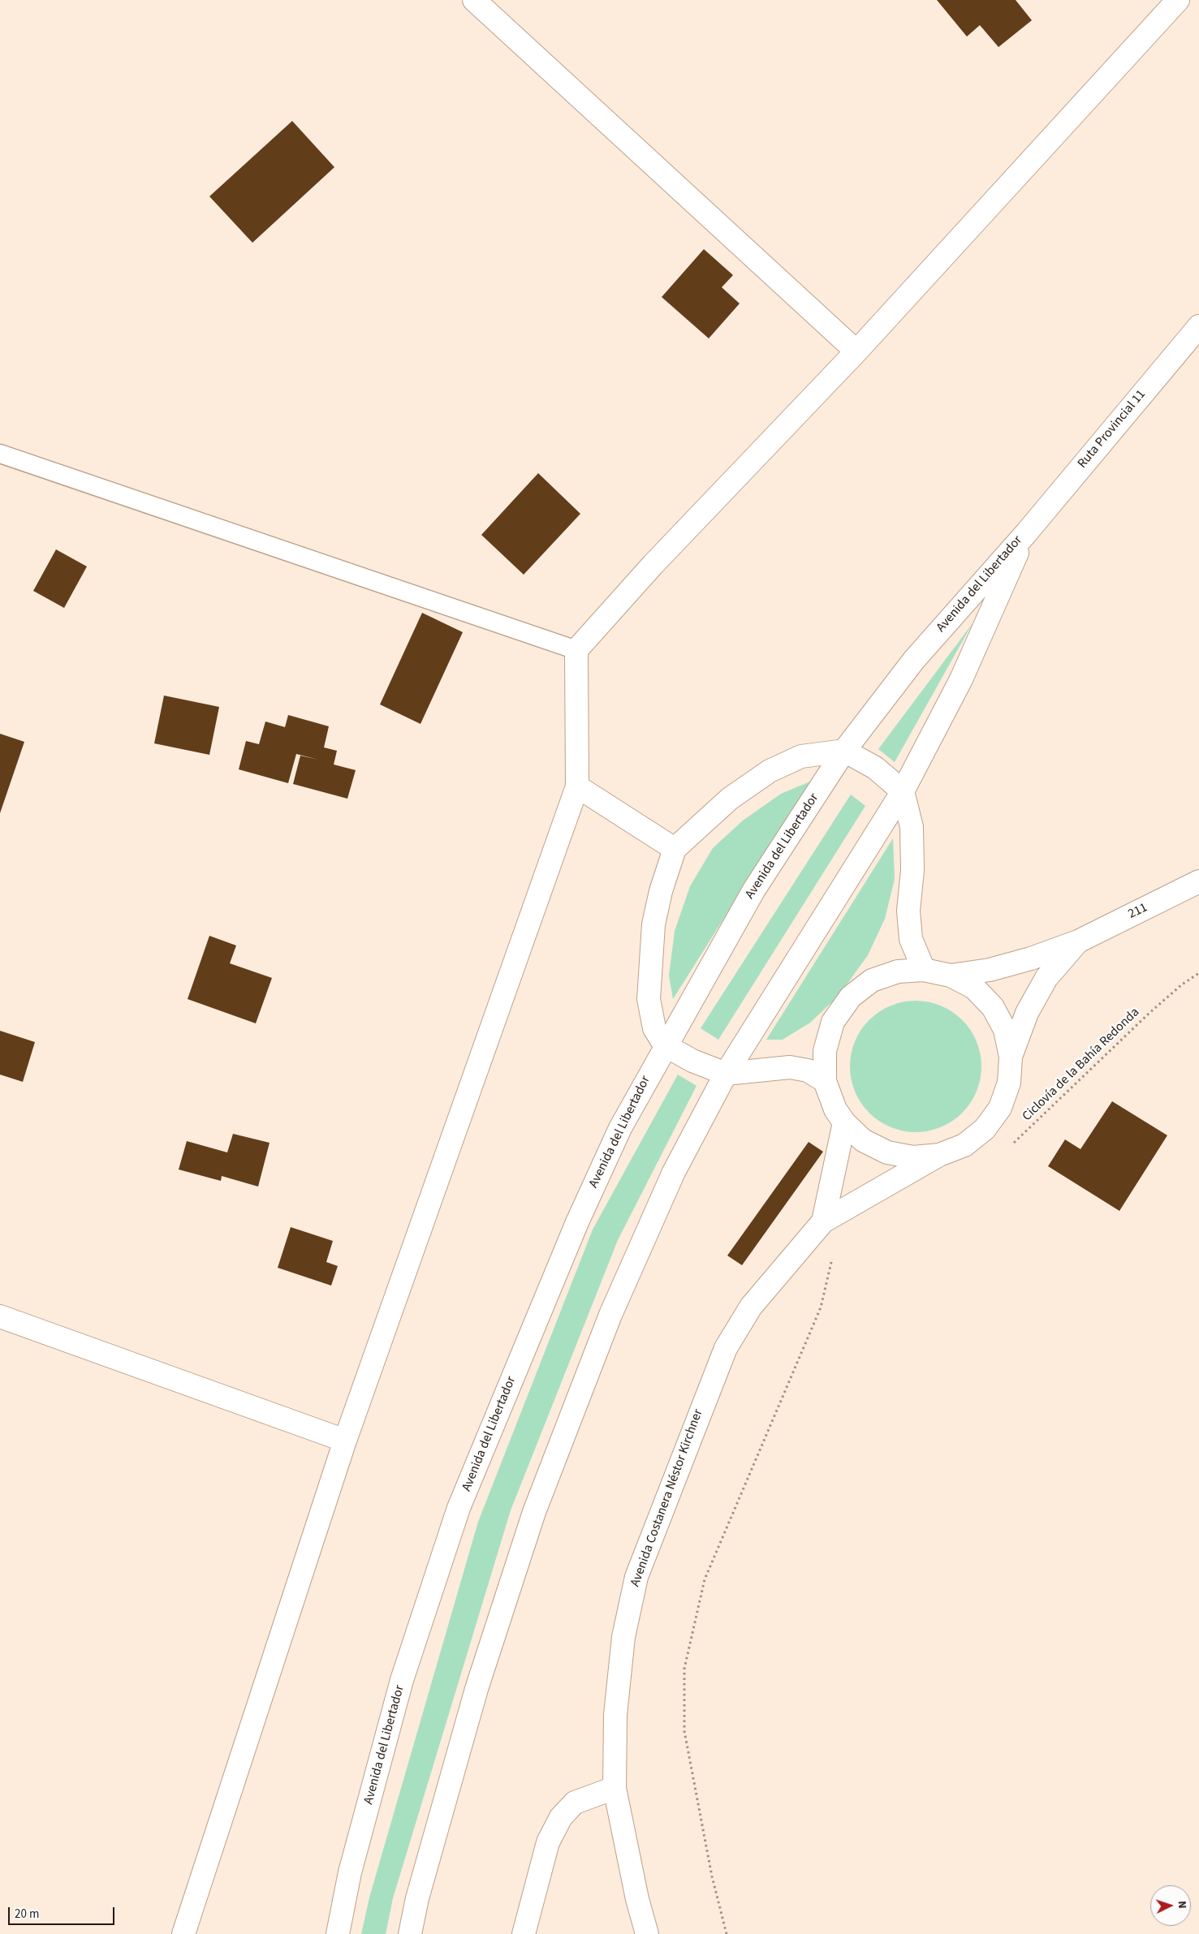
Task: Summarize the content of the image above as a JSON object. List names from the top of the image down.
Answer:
{
  "streets": {
    "street": [
      "Ruta Provincial 11",
      "Avenida del Libertador",
      "211",
      "Avenida Costanera Néstor Kirchner"
    ],
    "path": ["Ciclovía de la Bahía Redonda"]
  },
  "crossings": [
    ["Ruta Provincial 11", "Avenida del Libertador"]
  ],
  "scale_bar": "20 m",
  "north": "right"
}
